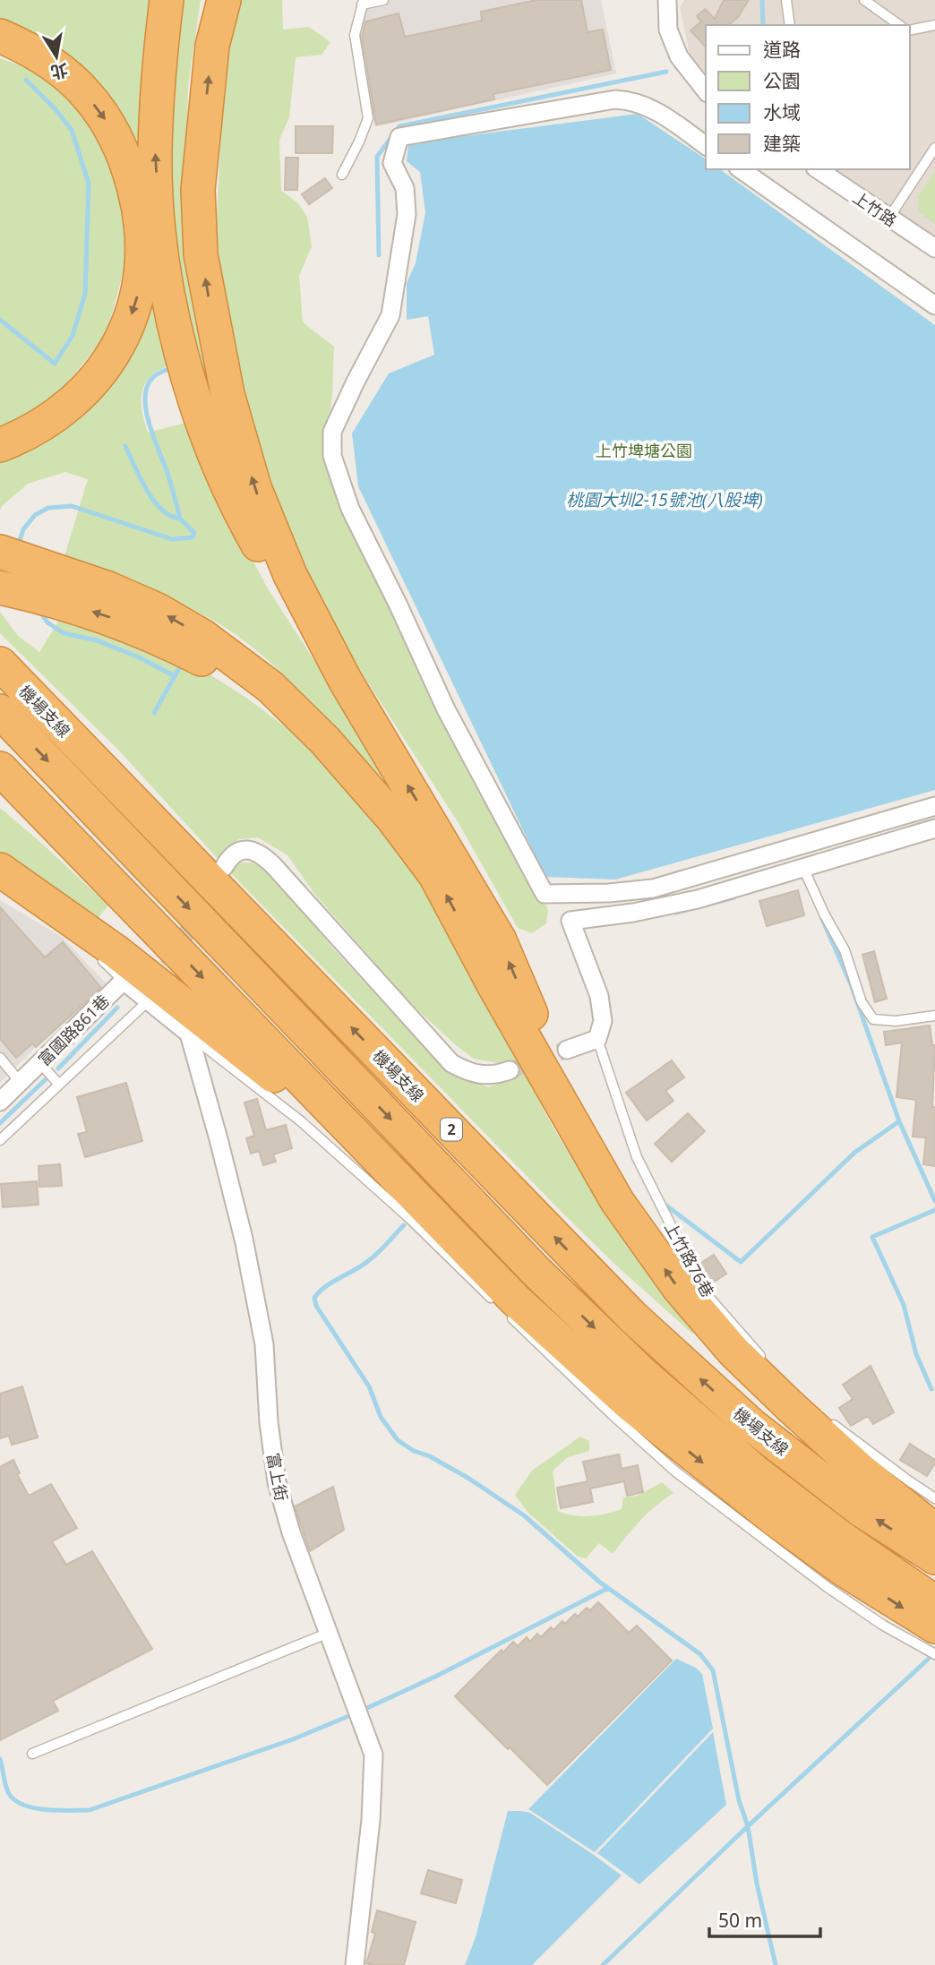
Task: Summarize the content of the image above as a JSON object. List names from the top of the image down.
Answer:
{
  "streets": {
    "highway": ["機場支線", "2"],
    "street": [
      "上竹路",
      "富國路861巷",
      "上竹路76巷",
      "富上街"
    ]
  },
  "water": ["桃園大圳2-15號池(八股埤)"],
  "parks": ["上竹埤塘公園"],
  "legend": [
    "道路",
    "公園",
    "水域",
    "建築"
  ],
  "scale_bar": "50 m",
  "north": "bottom"
}
